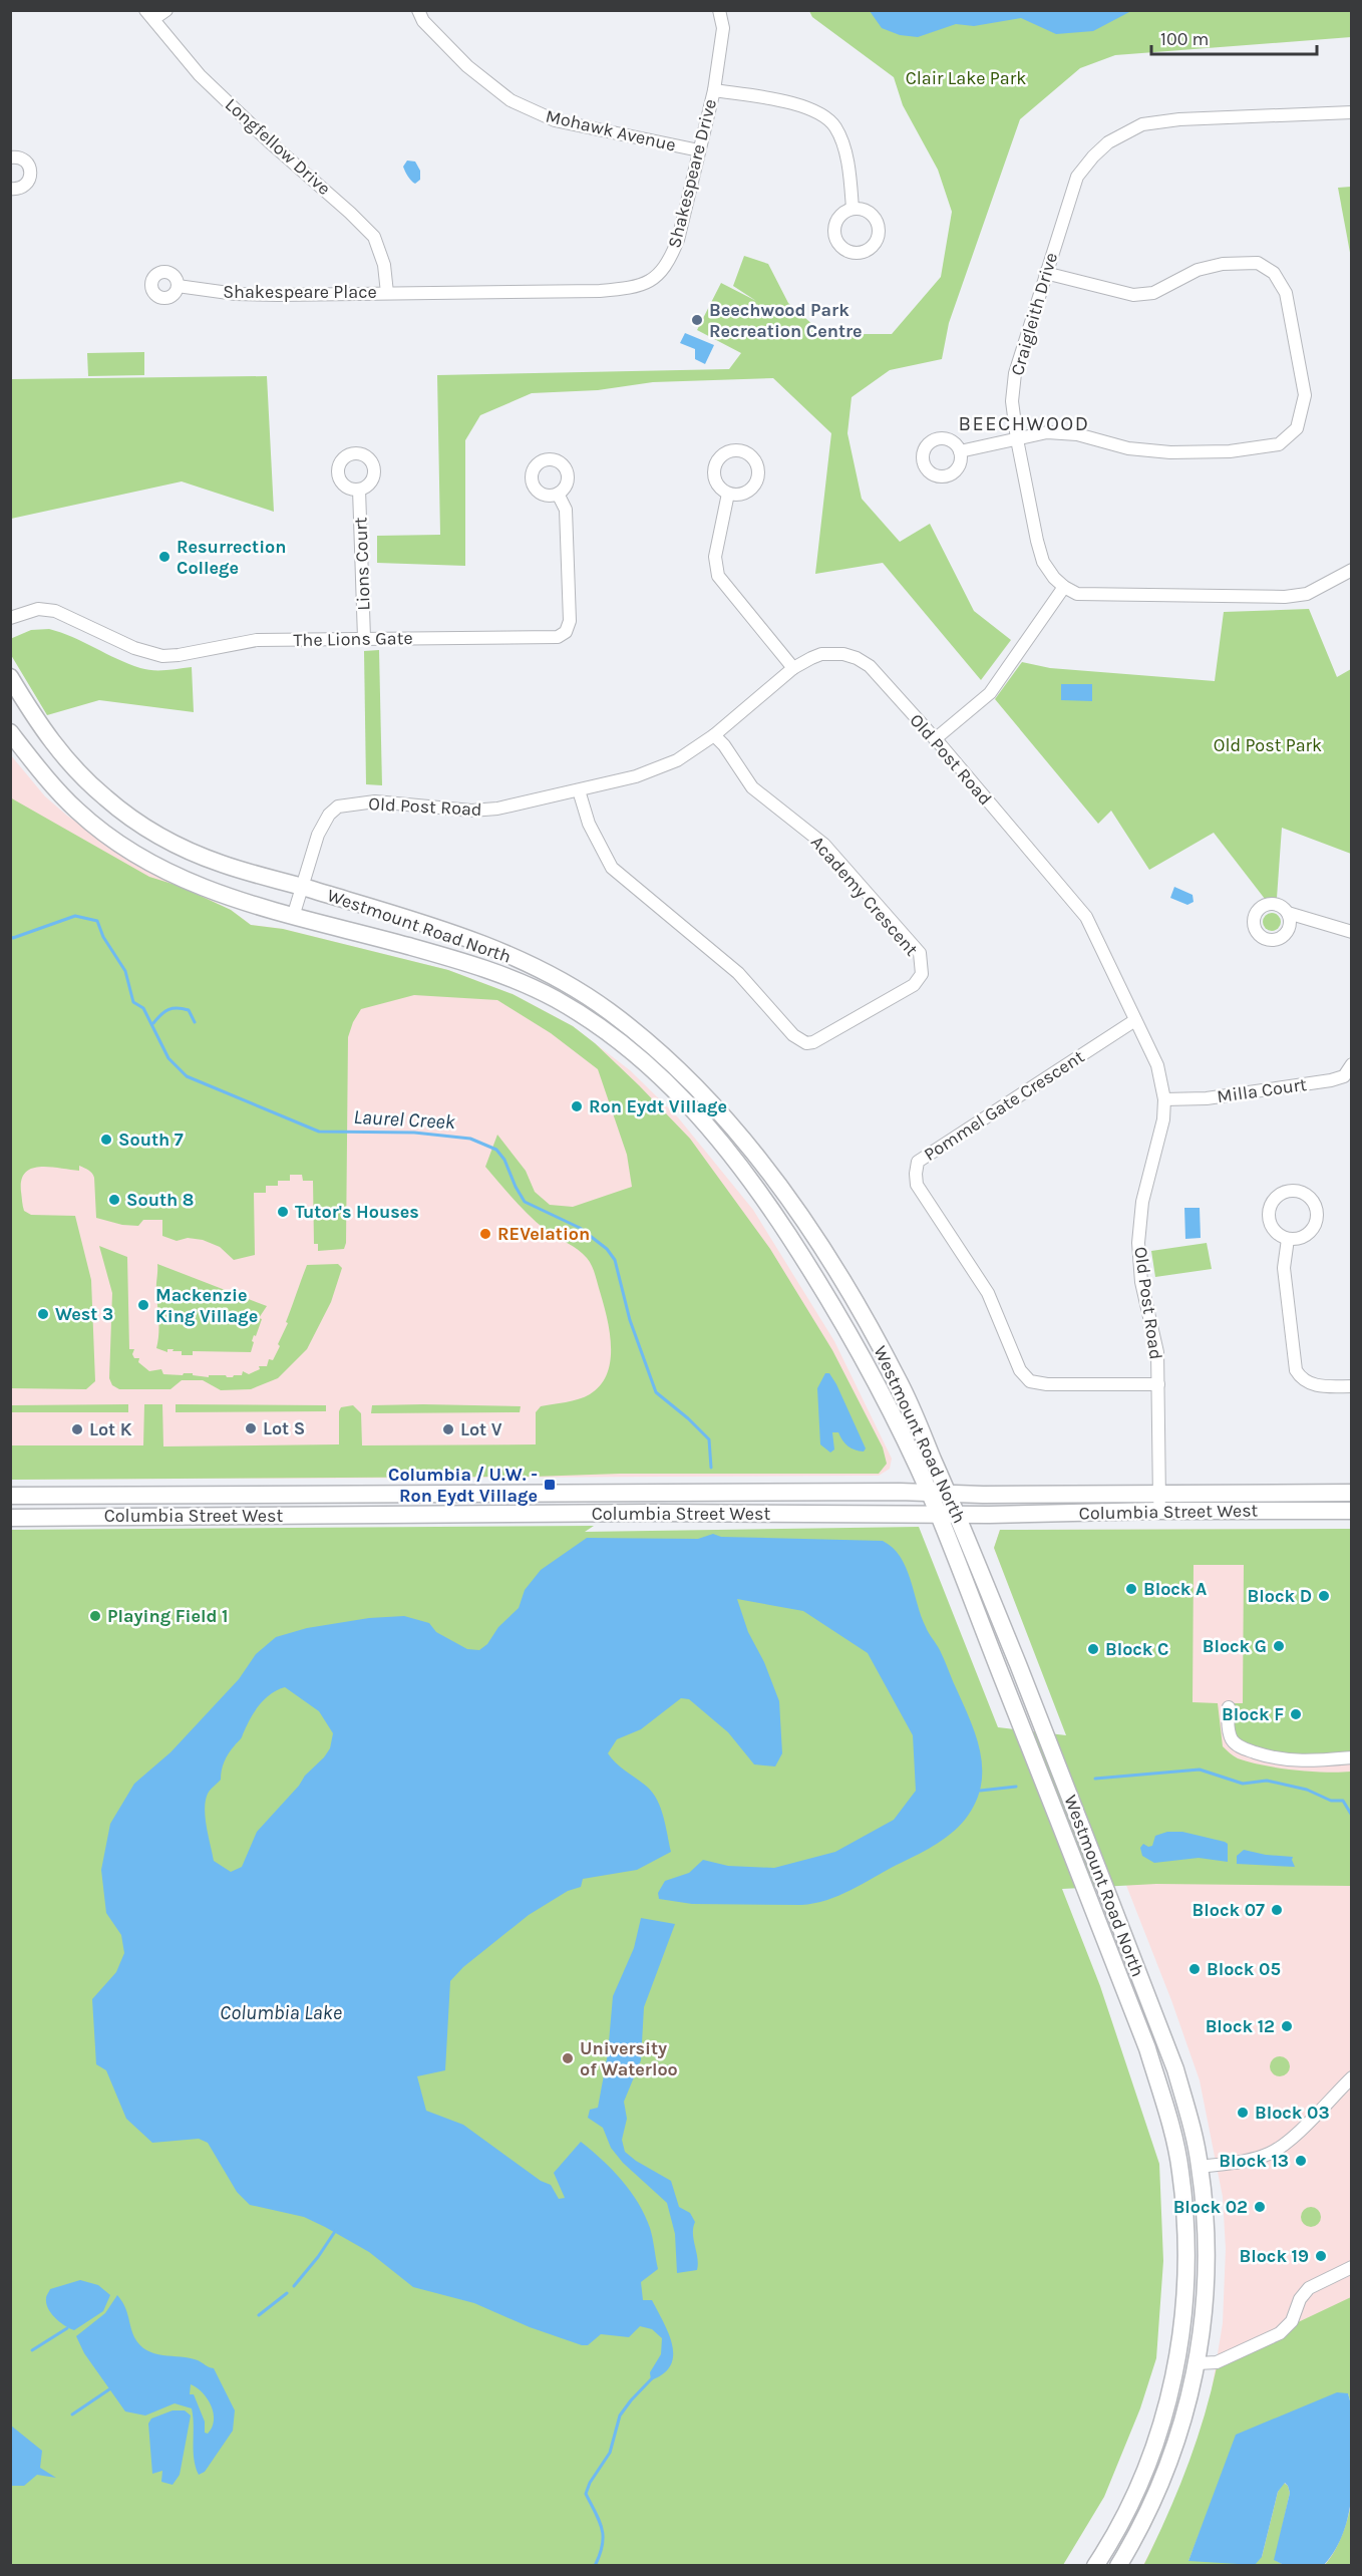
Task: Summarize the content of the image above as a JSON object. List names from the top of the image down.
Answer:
{
  "streets": {
    "main road": ["Westmount Road North", "Columbia Street West"],
    "street": [
      "Mohawk Avenue",
      "Longfellow Drive",
      "Shakespeare Drive",
      "Shakespeare Place",
      "Craigleith Drive",
      "Lions Court",
      "The Lions Gate",
      "Old Post Road",
      "Academy Crescent",
      "Milla Court",
      "Pommel Gate Crescent"
    ]
  },
  "crossings": [
    ["Mohawk Avenue", "Shakespeare Drive"],
    ["Longfellow Drive", "Shakespeare Drive"],
    ["Longfellow Drive", "Shakespeare Place"],
    ["Shakespeare Drive", "Shakespeare Place"],
    ["Lions Court", "The Lions Gate"],
    ["Old Post Road", "Academy Crescent"],
    ["Old Post Road", "Westmount Road North"],
    ["Old Post Road", "Milla Court"],
    ["Old Post Road", "Pommel Gate Crescent"],
    ["Old Post Road", "Columbia Street West"],
    ["Westmount Road North", "Columbia Street West"]
  ],
  "districts": ["BEECHWOOD"],
  "water": ["Laurel Creek", "Columbia Lake"],
  "parks": ["Clair Lake Park", "Old Post Park"],
  "places": {
    "other": [
      "Beechwood Park Recreation Centre",
      "Resurrection College",
      "Ron Eydt Village",
      "South 7",
      "South 8",
      "Tutor's Houses",
      "REVelation",
      "Mackenzie King Village",
      "West 3",
      "Lot S",
      "Lot K",
      "Lot V",
      "Block A",
      "Block D",
      "Playing Field 1",
      "Block G",
      "Block C",
      "Block F",
      "Block 07",
      "Block 05",
      "Block 12",
      "University of Waterloo",
      "Block 03",
      "Block 13",
      "Block 02",
      "Block 19"
    ],
    "transit": ["Columbia / U.W. - Ron Eydt Village"]
  },
  "scale_bar": "100 m"
}
